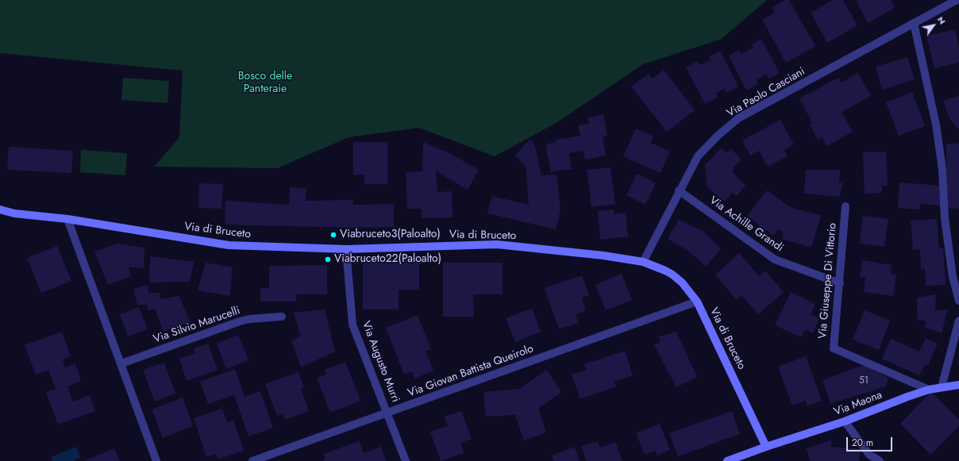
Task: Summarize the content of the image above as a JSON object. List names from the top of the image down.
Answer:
{
  "streets": {
    "main road": ["Via di Bruceto", "Via Maona"],
    "street": [
      "Via Paolo Casciani",
      "Via Achille Grandi",
      "Via Giuseppe Di Vittorio",
      "Via Silvio Marucelli",
      "Via Augusto Murri",
      "Via Giovan Battista Queirolo"
    ]
  },
  "crossings": [
    ["Via Paolo Casciani", "Via Achille Grandi"],
    ["Via Paolo Casciani", "Via di Bruceto"],
    ["Via Achille Grandi", "Via Giuseppe Di Vittorio"],
    ["Via di Bruceto", "Via Augusto Murri"],
    ["Via di Bruceto", "Via Giovan Battista Queirolo"],
    ["Via di Bruceto", "Via Maona"],
    ["Via Giuseppe Di Vittorio", "Via Maona"],
    ["Via Augusto Murri", "Via Giovan Battista Queirolo"]
  ],
  "parks": ["Bosco delle Panteraie"],
  "places": ["Viabruceto3(Paloalto)", "Viabruceto22(Paloalto)"],
  "house_numbers": ["51"],
  "scale_bar": "20 m",
  "north": "top right"
}
